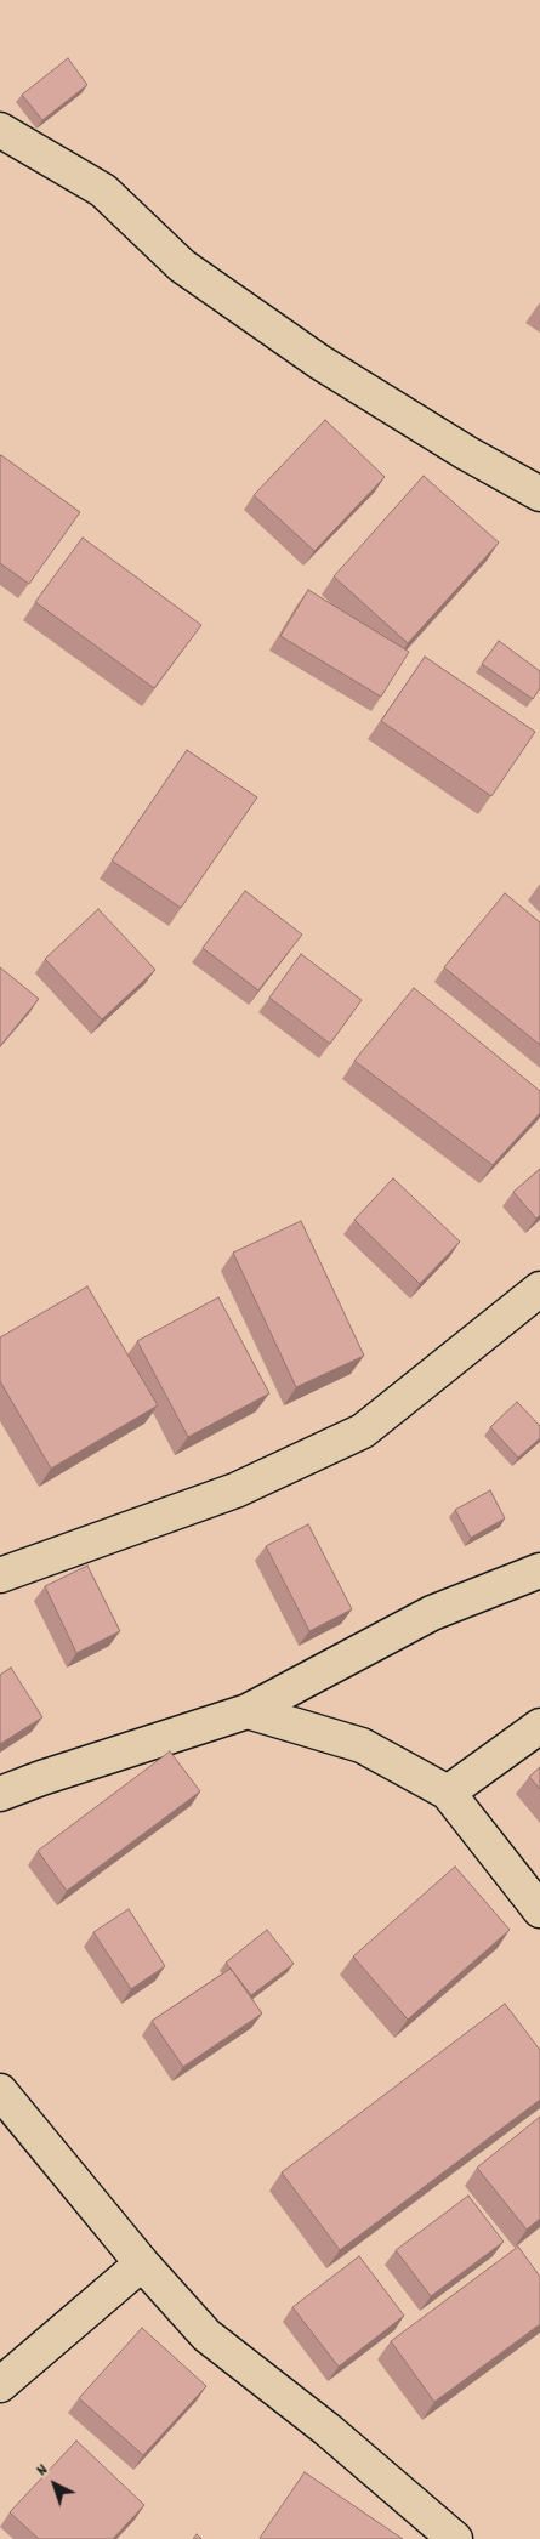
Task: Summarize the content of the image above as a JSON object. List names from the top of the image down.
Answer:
{
  "north": "top left"
}
